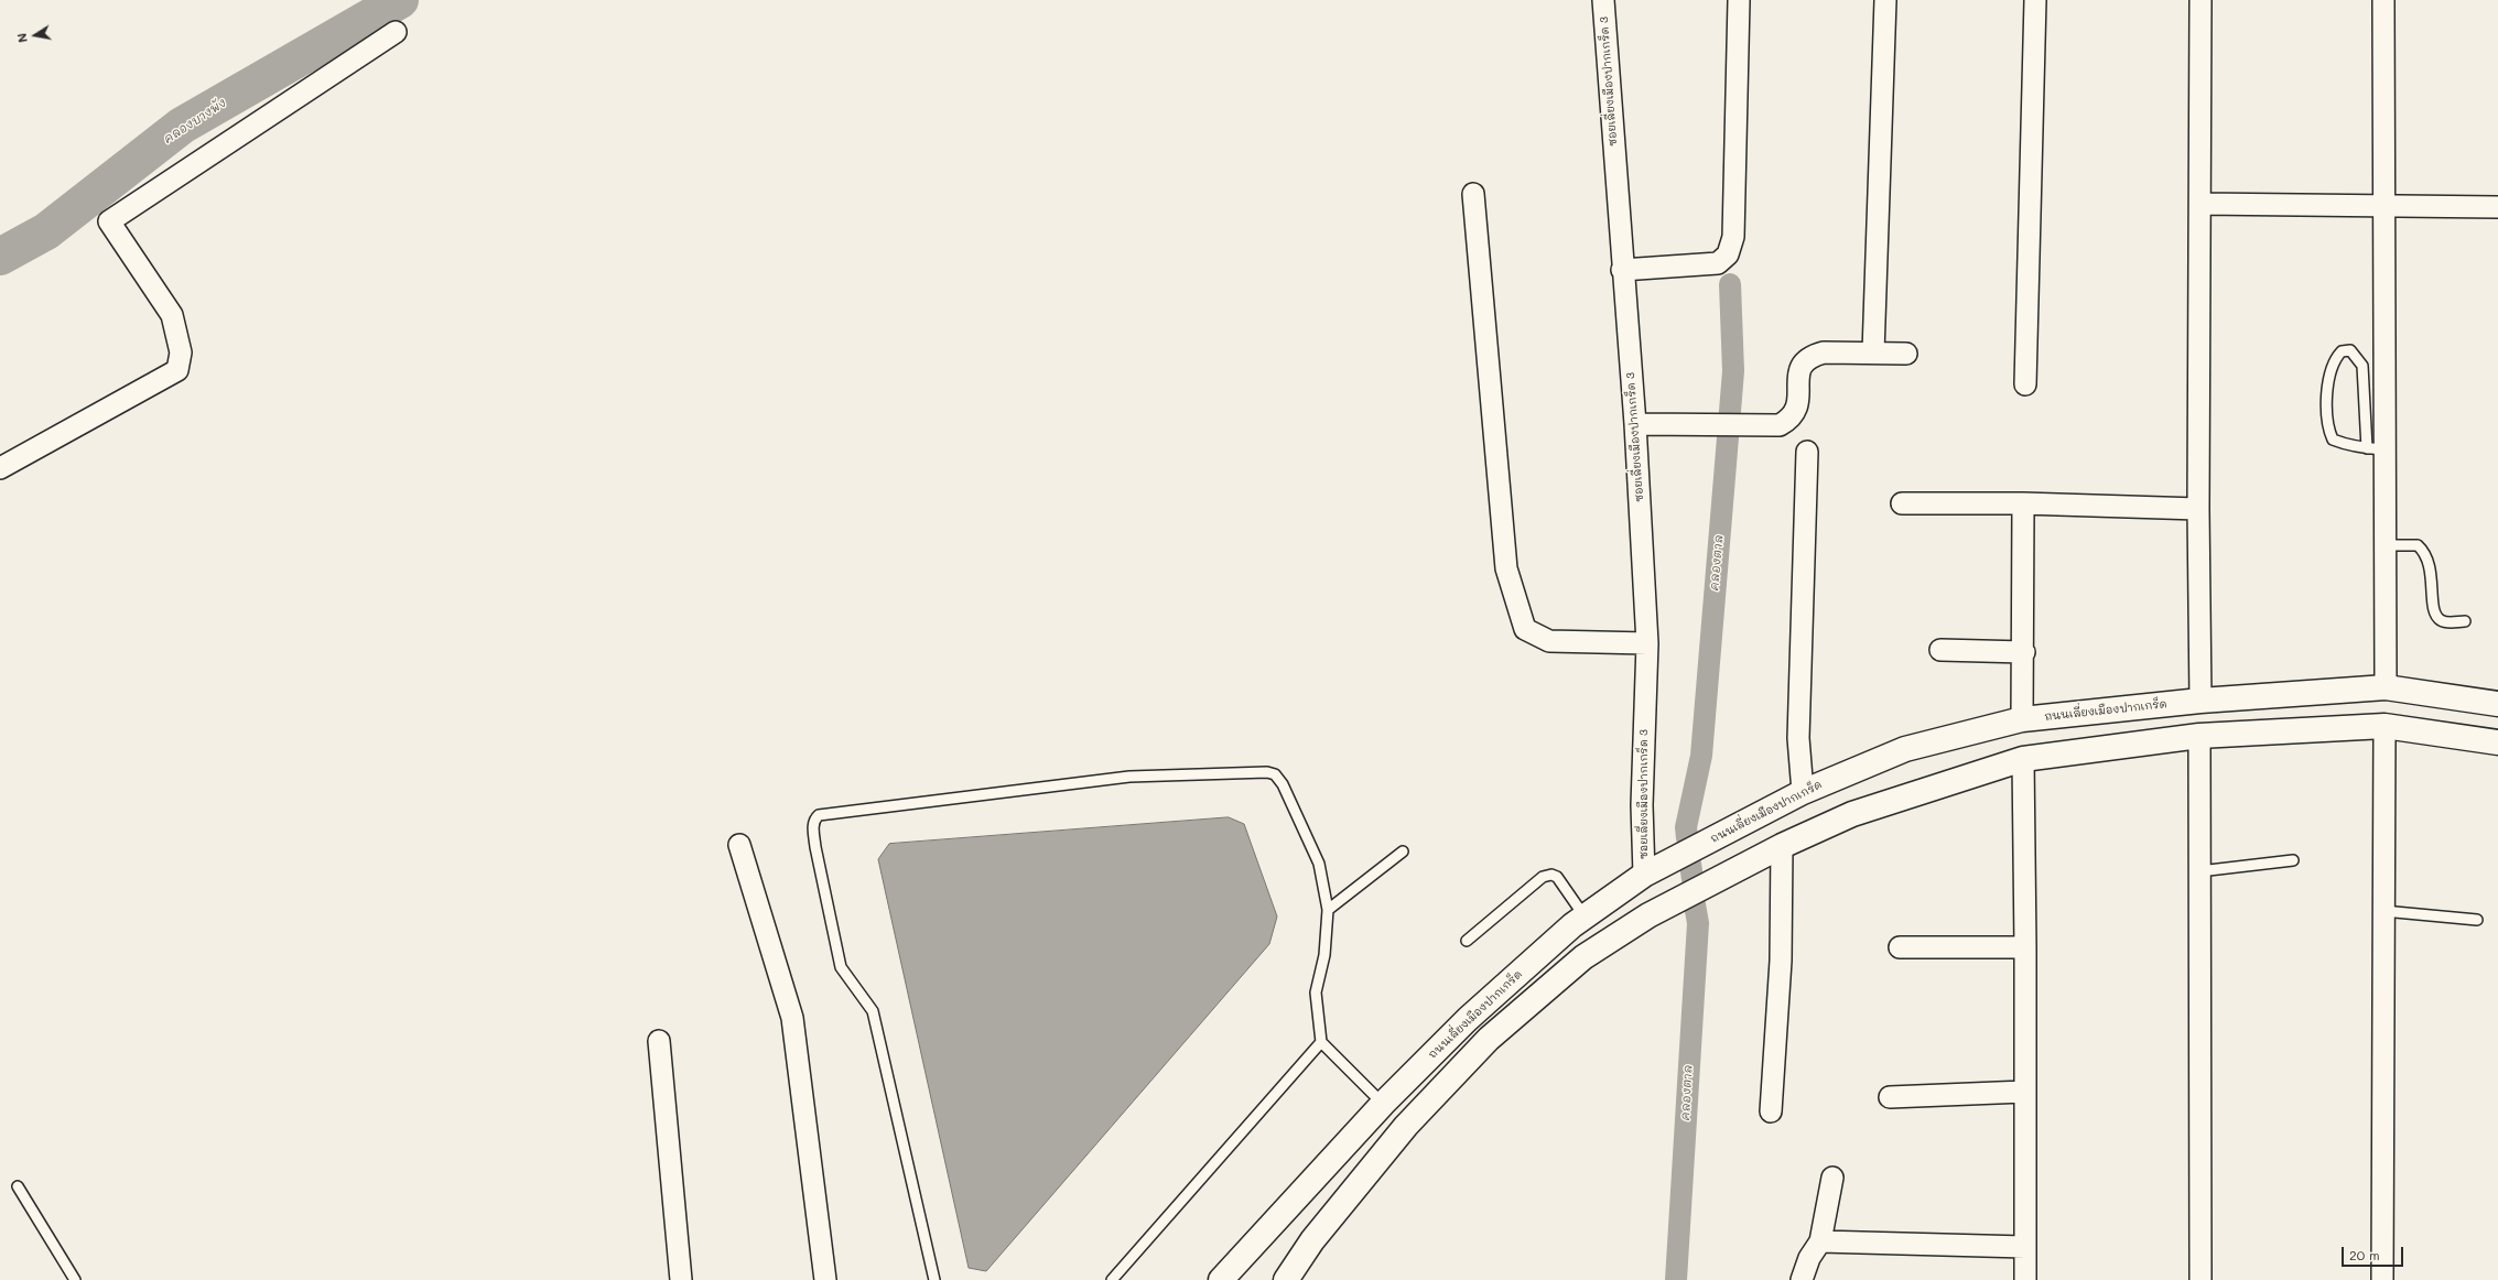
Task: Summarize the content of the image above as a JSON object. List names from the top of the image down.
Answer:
{
  "streets": {
    "main road": ["ถนนเลี่ยงเมืองปากเกร็ด"],
    "street": ["ซอยเลี่ยงเมืองปากเกร็ด 3"]
  },
  "crossings": [
    ["ซอยเลี่ยงเมืองปากเกร็ด 3", "ถนนเลี่ยงเมืองปากเกร็ด"]
  ],
  "water": ["คลองบางพัง", "คลองตาล"],
  "scale_bar": "20 m",
  "north": "left"
}
